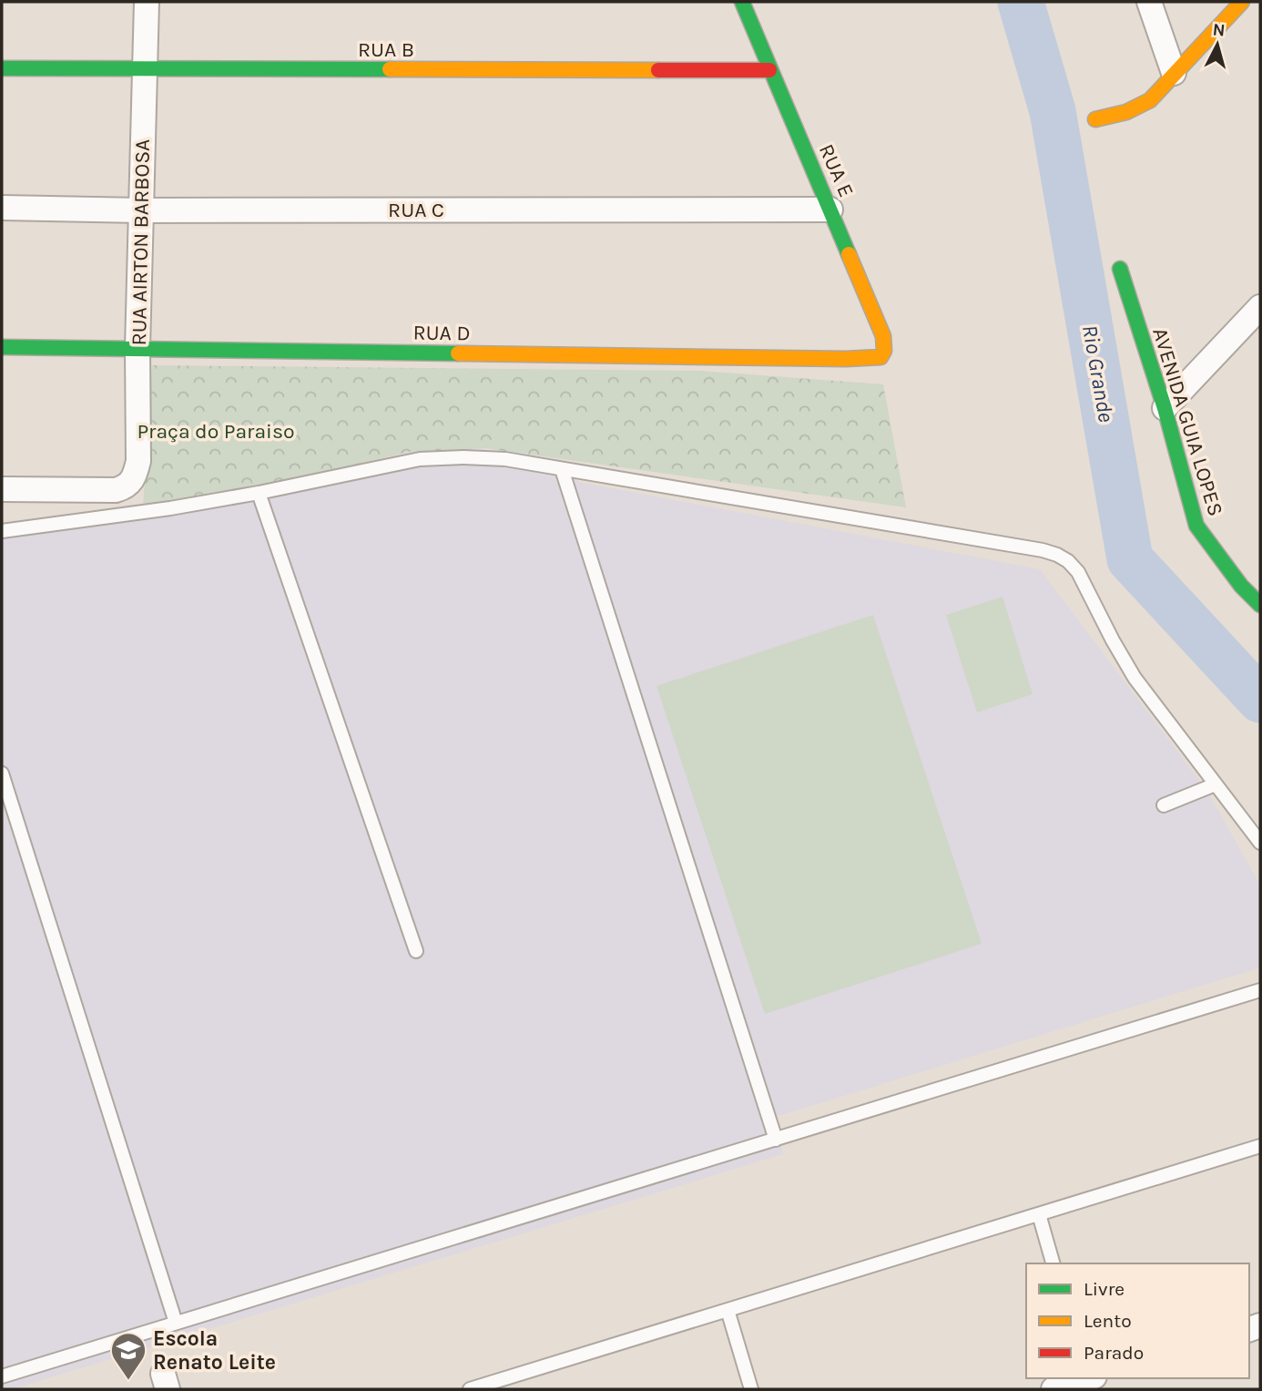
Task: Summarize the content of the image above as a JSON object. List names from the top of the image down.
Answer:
{
  "streets": {
    "street": [
      "RUA B",
      "RUA E",
      "RUA C",
      "RUA AIRTON BARBOSA",
      "RUA D",
      "AVENIDA GUIA LOPES"
    ]
  },
  "crossings": [
    ["RUA B", "RUA E"],
    ["RUA B", "RUA AIRTON BARBOSA"],
    ["RUA E", "RUA C"],
    ["RUA E", "RUA D"],
    ["RUA C", "RUA AIRTON BARBOSA"],
    ["RUA AIRTON BARBOSA", "RUA D"]
  ],
  "water": ["Rio Grande"],
  "parks": ["Praça do Paraiso"],
  "places": {
    "school or university": ["Escola Renato Leite"]
  },
  "legend": ["Livre", "Lento", "Parado"],
  "north": "top"
}
